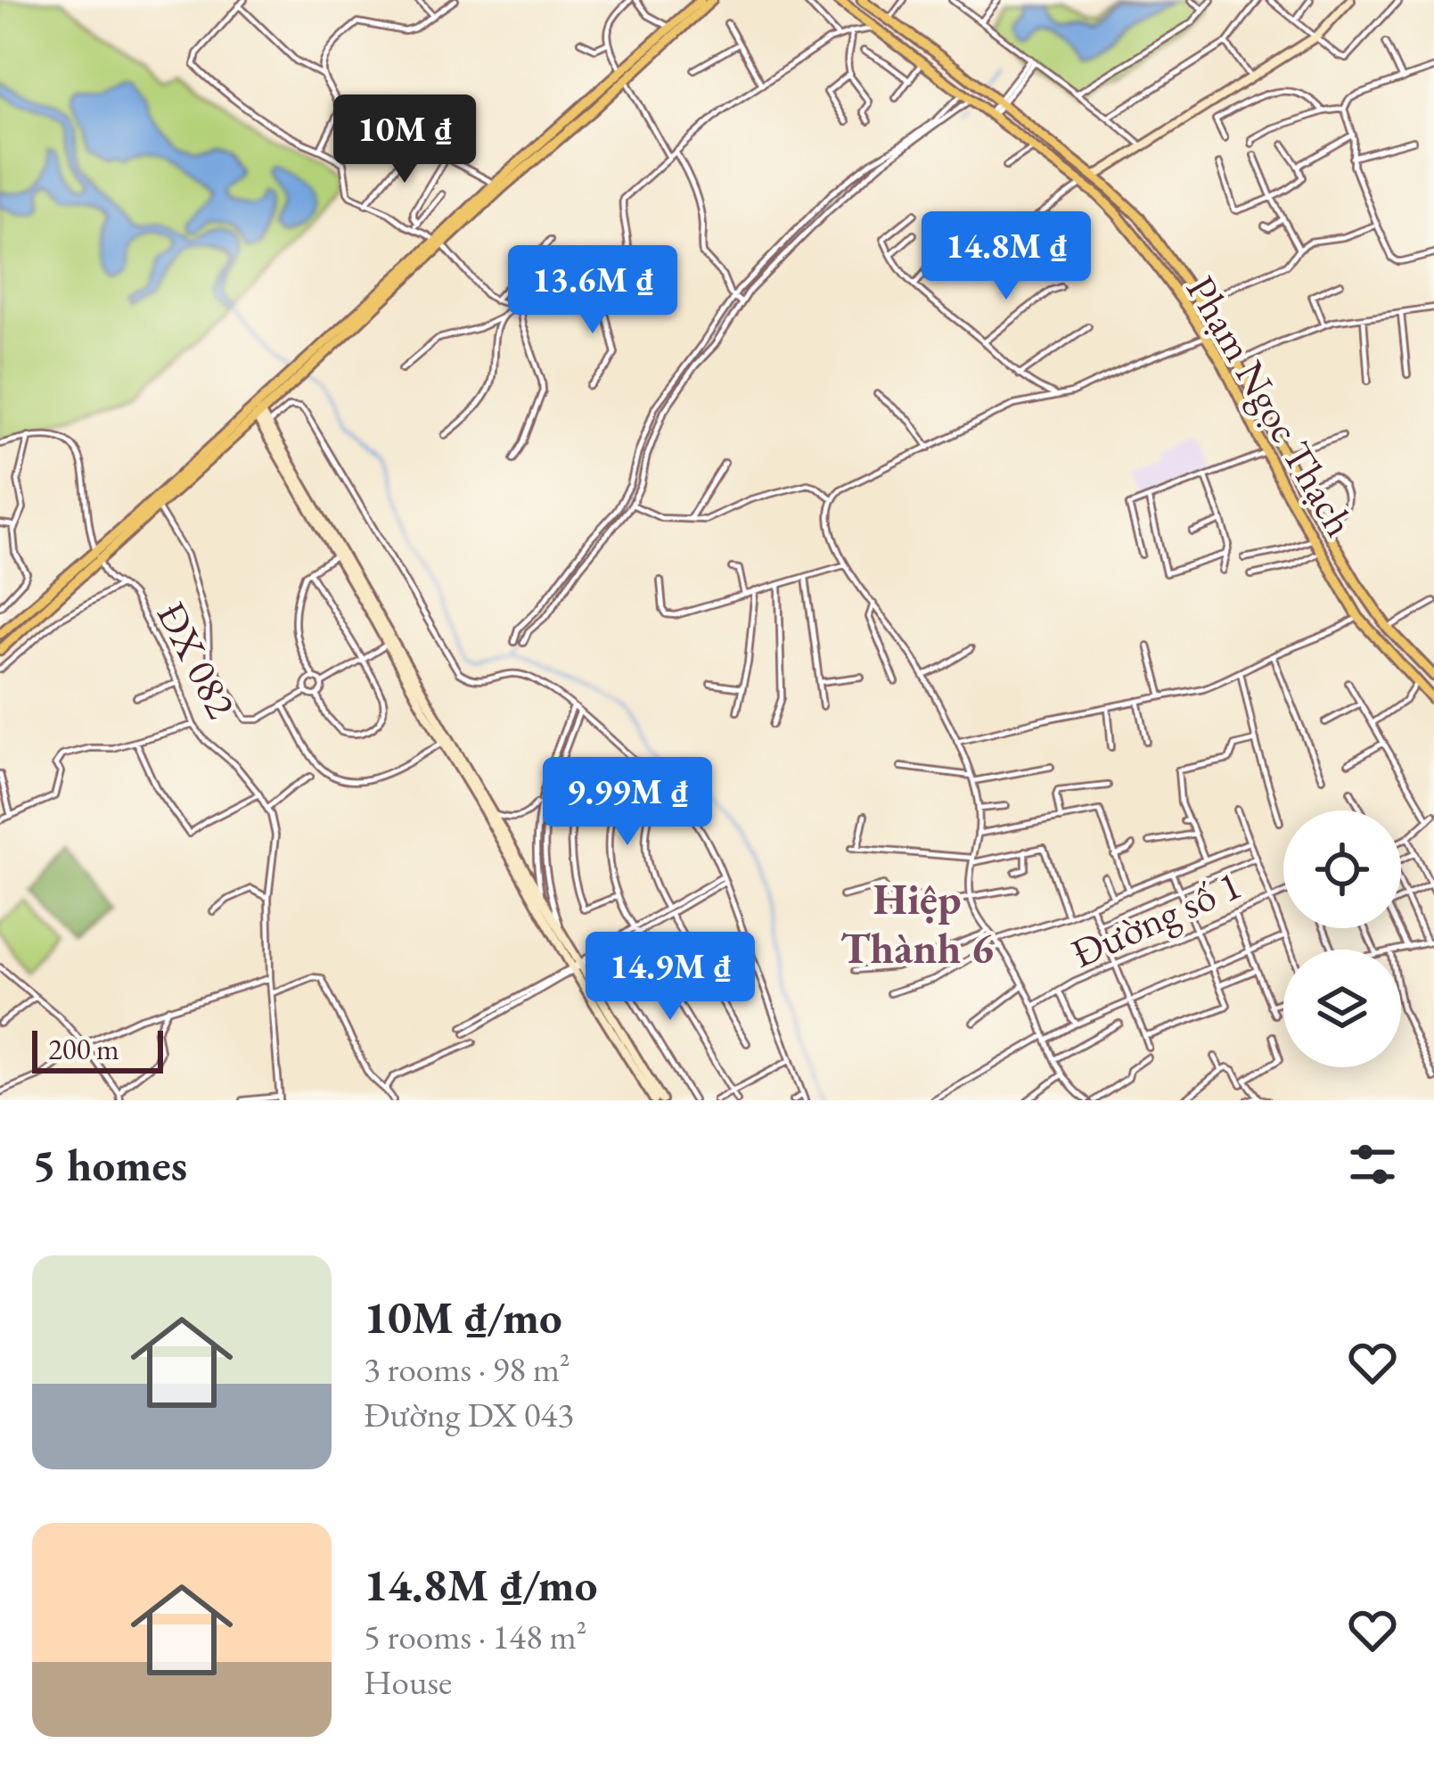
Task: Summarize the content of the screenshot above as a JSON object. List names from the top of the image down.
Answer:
{
  "streets": {
    "main road": ["Phạm Ngọc Thạch"],
    "street": ["ĐX 082", "Đường số 1"]
  },
  "districts": ["Hiệp Thành 6"],
  "scale_bar": "200 m",
  "page": {
    "price": [
      "10M ₫",
      "14.8M ₫",
      "13.6M ₫",
      "9.99M ₫",
      "14.9M ₫"
    ],
    "scale": "200 m",
    "heading": "5 homes",
    "list": [
      {
        "name": "10M ₫/mo",
        "note": "3 rooms · 98 m² · Đường DX 043"
      },
      {
        "name": "14.8M ₫/mo",
        "note": "5 rooms · 148 m² · House"
      }
    ]
  }
}
